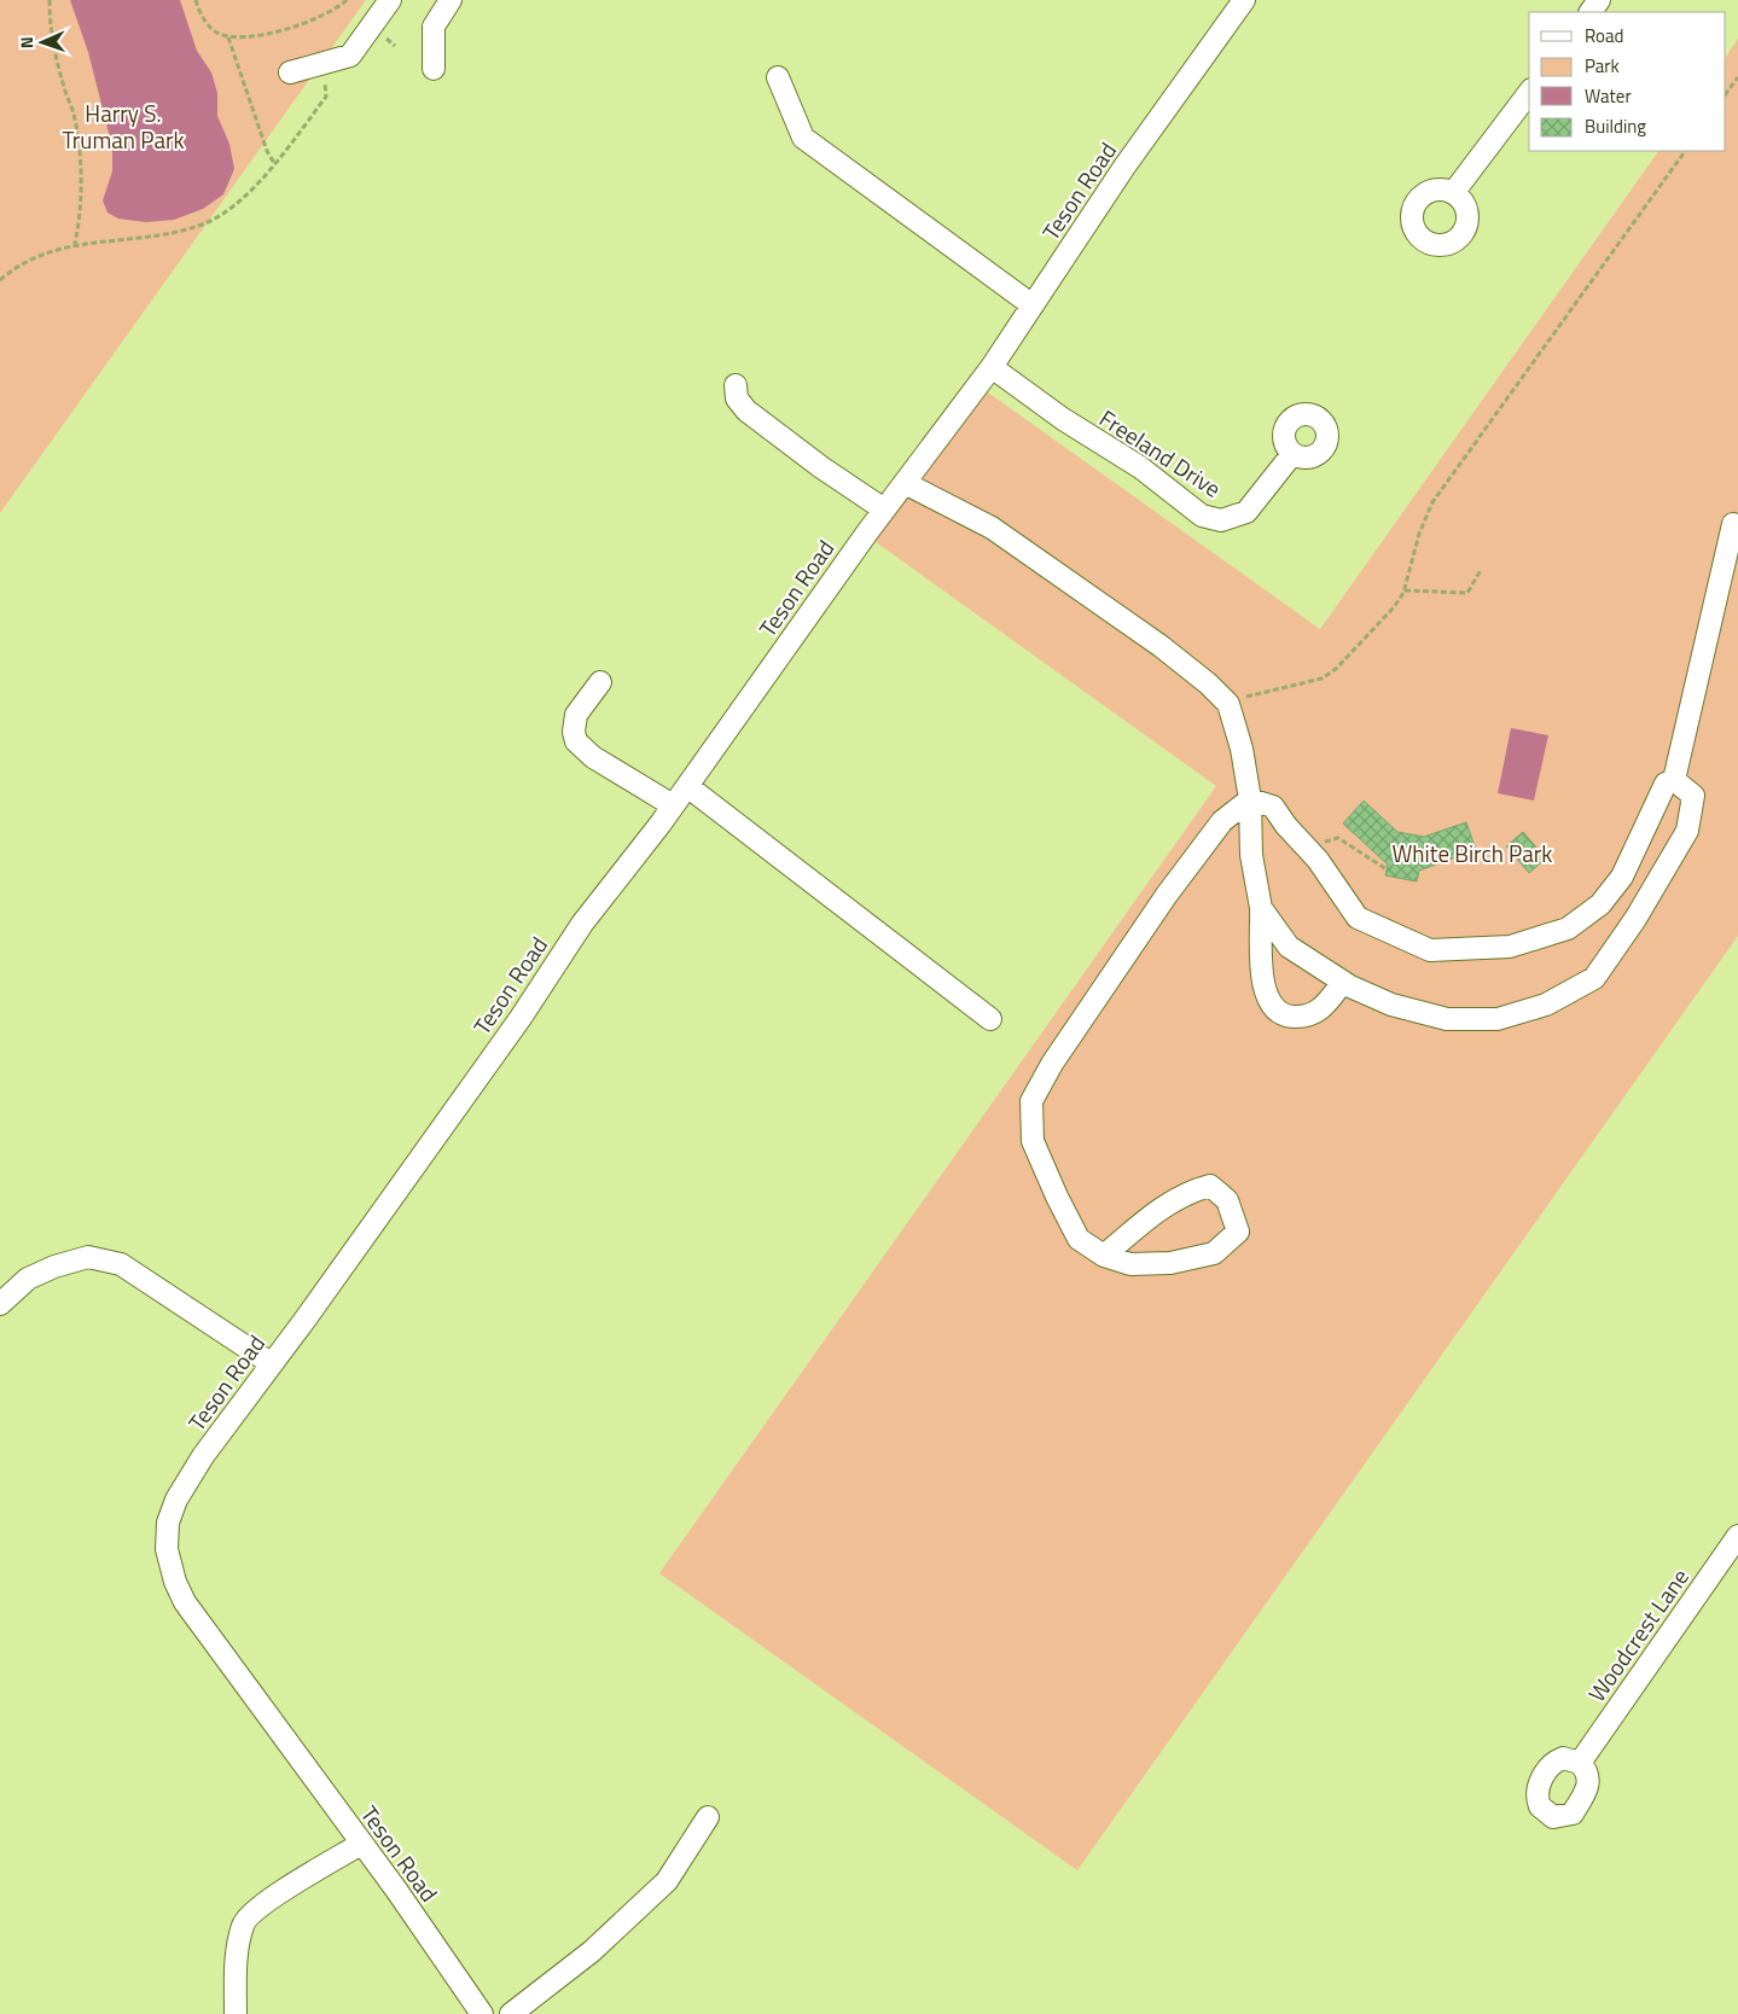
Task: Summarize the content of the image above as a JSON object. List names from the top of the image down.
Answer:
{
  "streets": {
    "street": ["Teson Road", "Freeland Drive", "Woodcrest Lane"]
  },
  "crossings": [
    ["Teson Road", "Freeland Drive"]
  ],
  "parks": ["Harry S. Truman Park", "White Birch Park"],
  "legend": [
    "Road",
    "Park",
    "Water",
    "Building"
  ],
  "north": "left"
}
